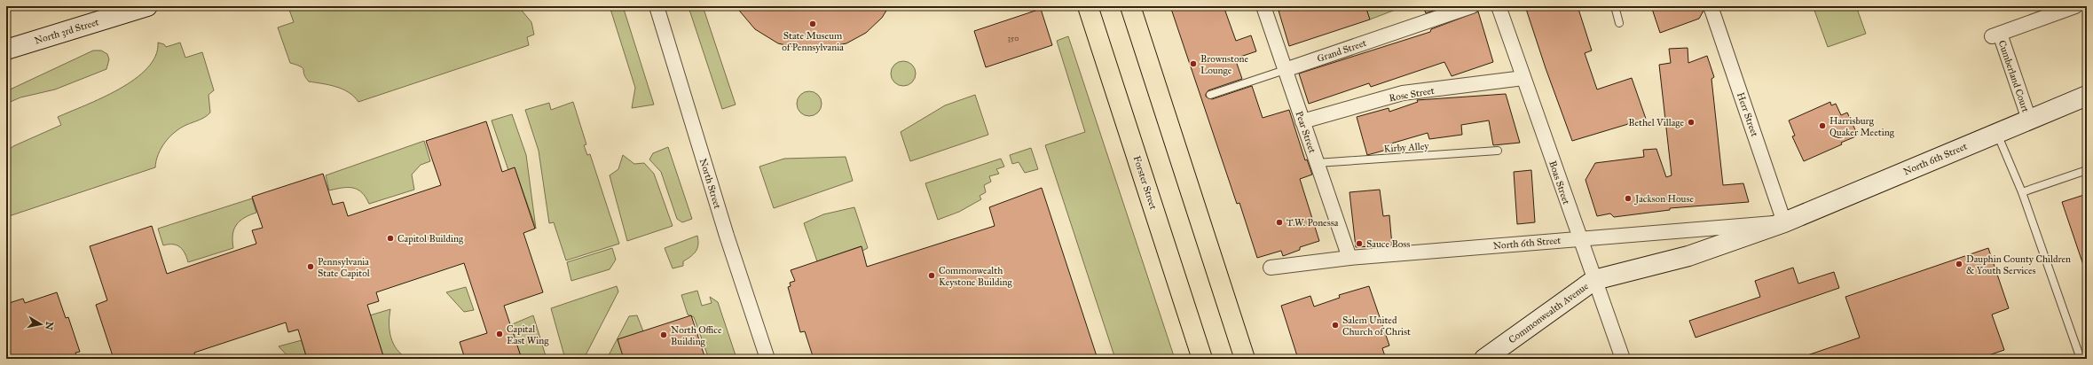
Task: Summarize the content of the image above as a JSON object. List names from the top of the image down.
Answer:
{
  "streets": {
    "main road": [
      "North 3rd Street",
      "North 6th Street",
      "Forster Street",
      "Commonwealth Avenue"
    ],
    "street": [
      "Grand Street",
      "Cumberland Court",
      "Rose Street",
      "Herr Street",
      "Pear Street",
      "Boas Street",
      "North Street"
    ],
    "lane": ["Kirby Alley"]
  },
  "crossings": [
    ["Grand Street", "Pear Street"],
    ["Cumberland Court", "North 6th Street"],
    ["Rose Street", "Pear Street"],
    ["Rose Street", "Boas Street"],
    ["Herr Street", "North 6th Street"],
    ["Pear Street", "Kirby Alley"],
    ["Pear Street", "North 6th Street"],
    ["North 6th Street", "Boas Street"],
    ["North 6th Street", "Commonwealth Avenue"],
    ["Boas Street", "Commonwealth Avenue"]
  ],
  "places": [
    "State Museum of Pennsylvania",
    "Brownstone Lounge",
    "Bethel Village",
    "Harrisburg Quaker Meeting",
    "Jackson House",
    "T.W. Ponessa",
    "Capitol Building",
    "Sauce Boss",
    "Dauphin County Children & Youth Services",
    "Pennsylvania State Capitol",
    "Commonwealth Keystone Building",
    "Salem United Church of Christ",
    "Capital East Wing",
    "North Office Building"
  ],
  "house_numbers": ["350"],
  "north": "right"
}
